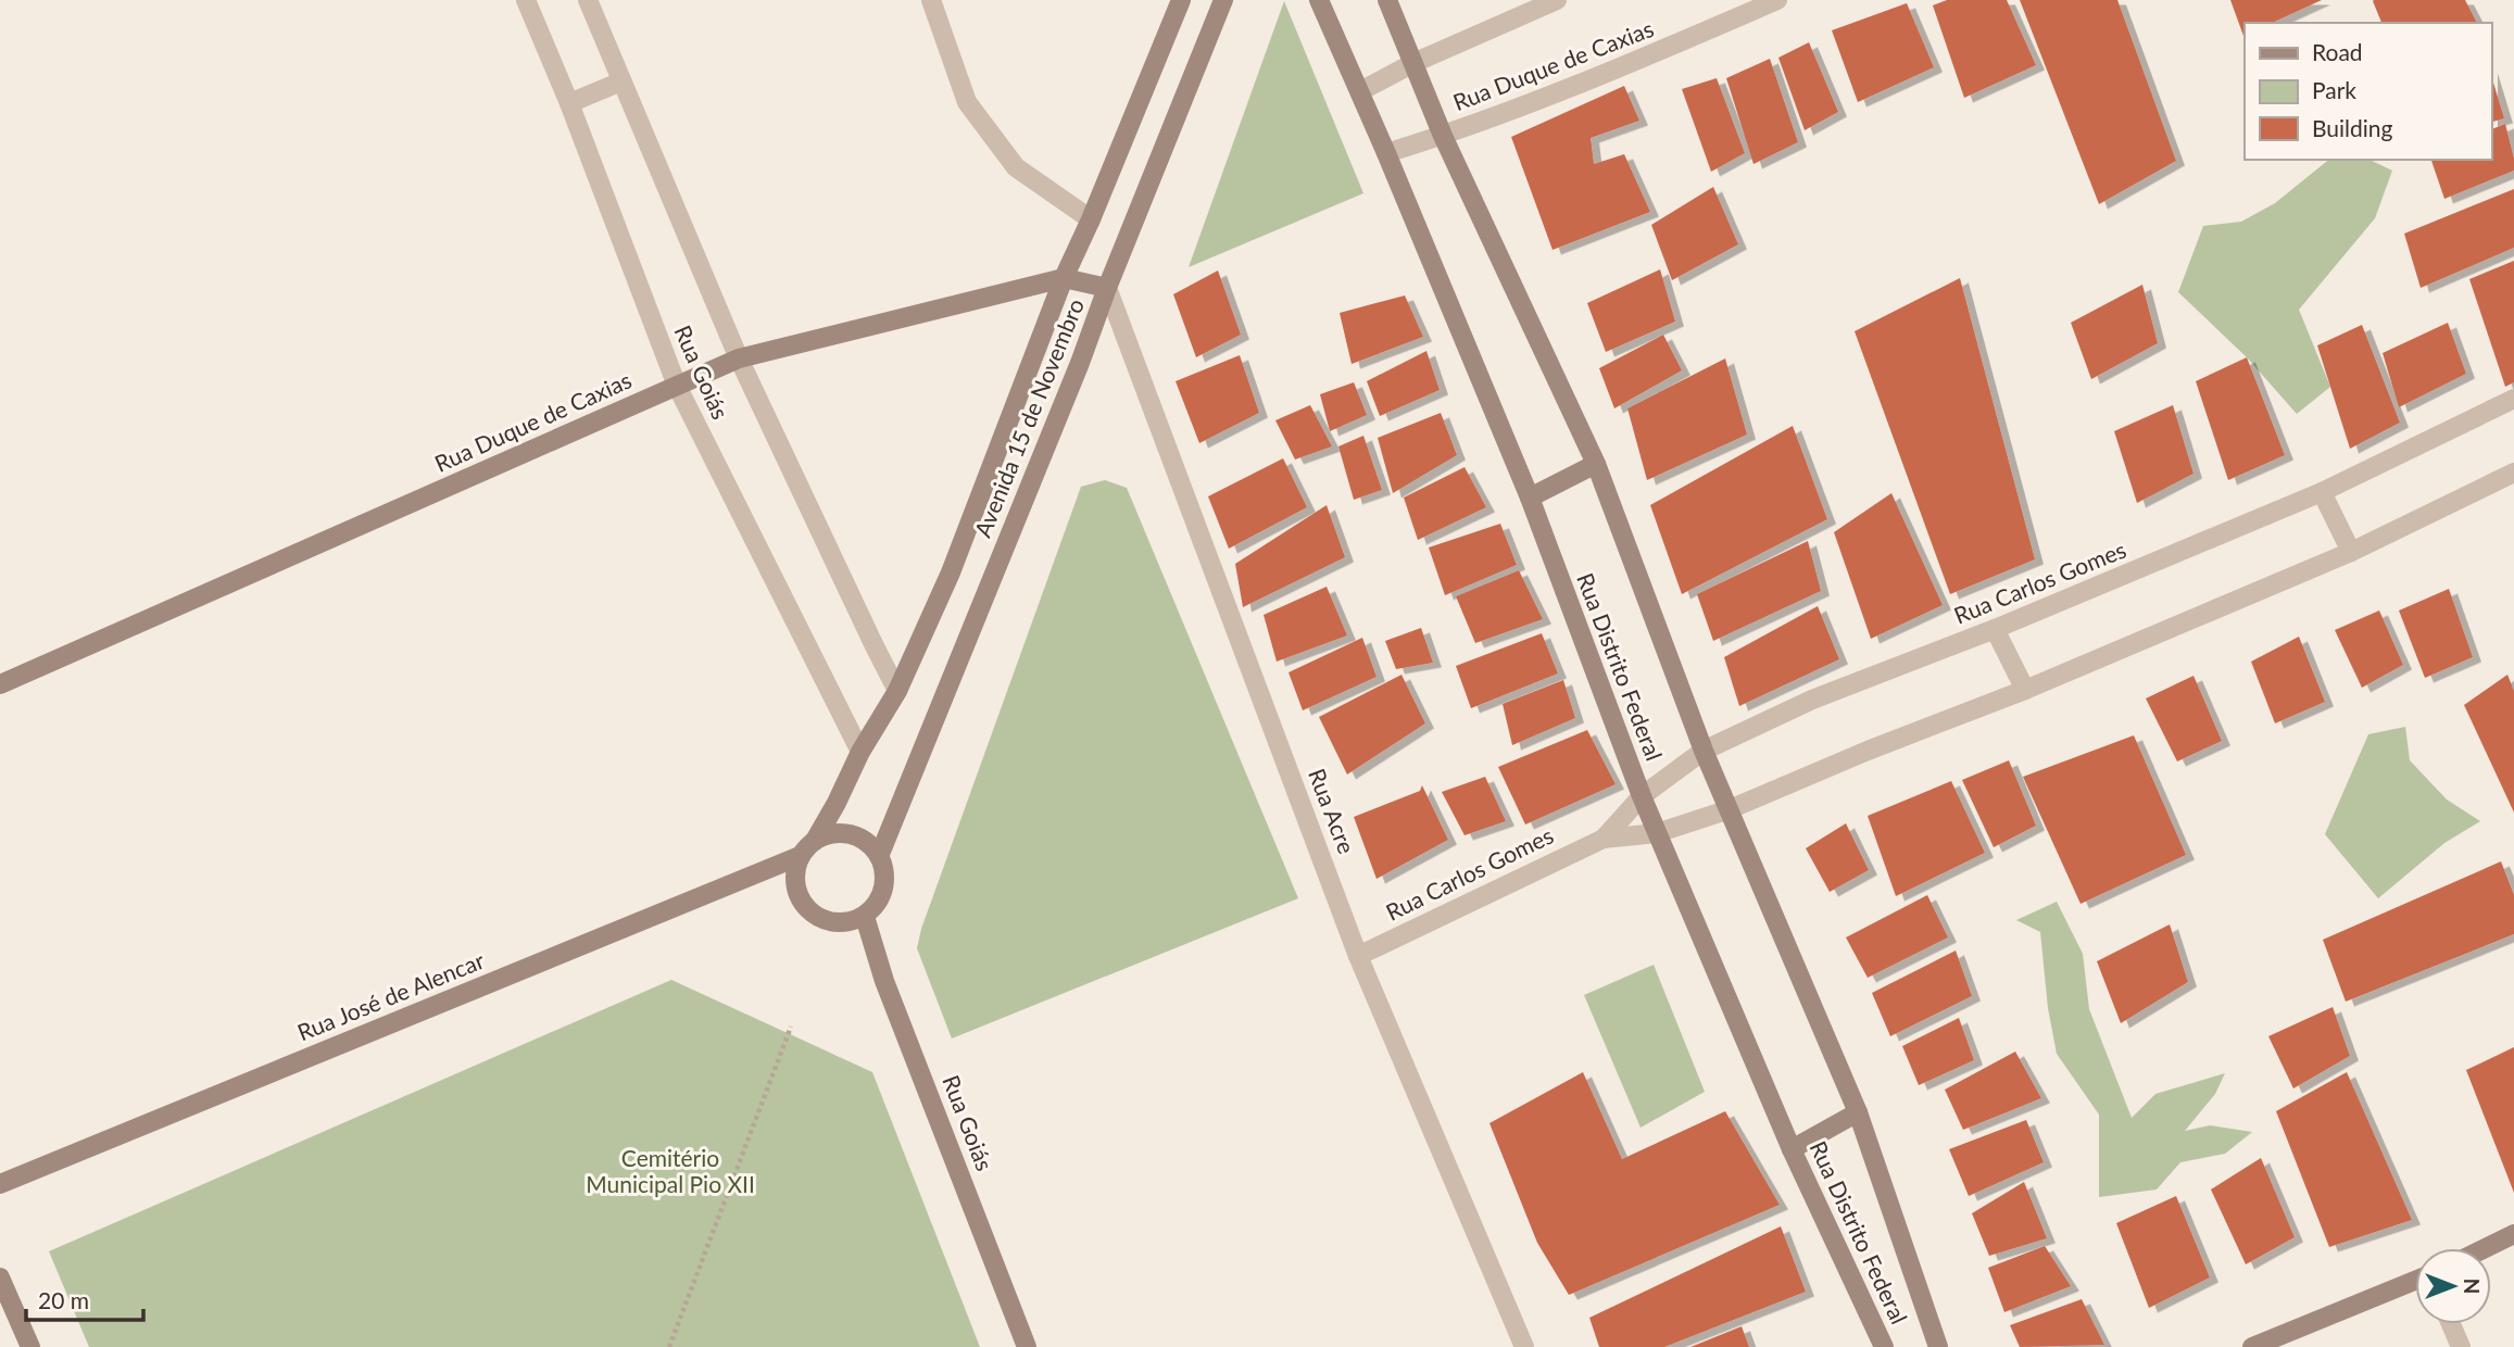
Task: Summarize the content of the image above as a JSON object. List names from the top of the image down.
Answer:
{
  "streets": {
    "street": [
      "Rua Duque de Caxias",
      "Rua Goiás",
      "Avenida 15 de Novembro",
      "Rua Carlos Gomes",
      "Rua Distrito Federal",
      "Rua Acre",
      "Rua José de Alencar"
    ]
  },
  "crossings": [
    ["Rua Duque de Caxias", "Rua Goiás"],
    ["Rua Duque de Caxias", "Avenida 15 de Novembro"],
    ["Rua Duque de Caxias", "Rua Distrito Federal"],
    ["Rua Duque de Caxias", "Rua Acre"],
    ["Rua Goiás", "Avenida 15 de Novembro"],
    ["Rua Goiás", "Rua José de Alencar"],
    ["Avenida 15 de Novembro", "Rua Acre"],
    ["Avenida 15 de Novembro", "Rua José de Alencar"],
    ["Rua Carlos Gomes", "Rua Distrito Federal"],
    ["Rua Carlos Gomes", "Rua Acre"]
  ],
  "parks": ["Cemitério Municipal Pio XII"],
  "legend": ["Road", "Park", "Building"],
  "scale_bar": "20 m",
  "north": "right"
}
